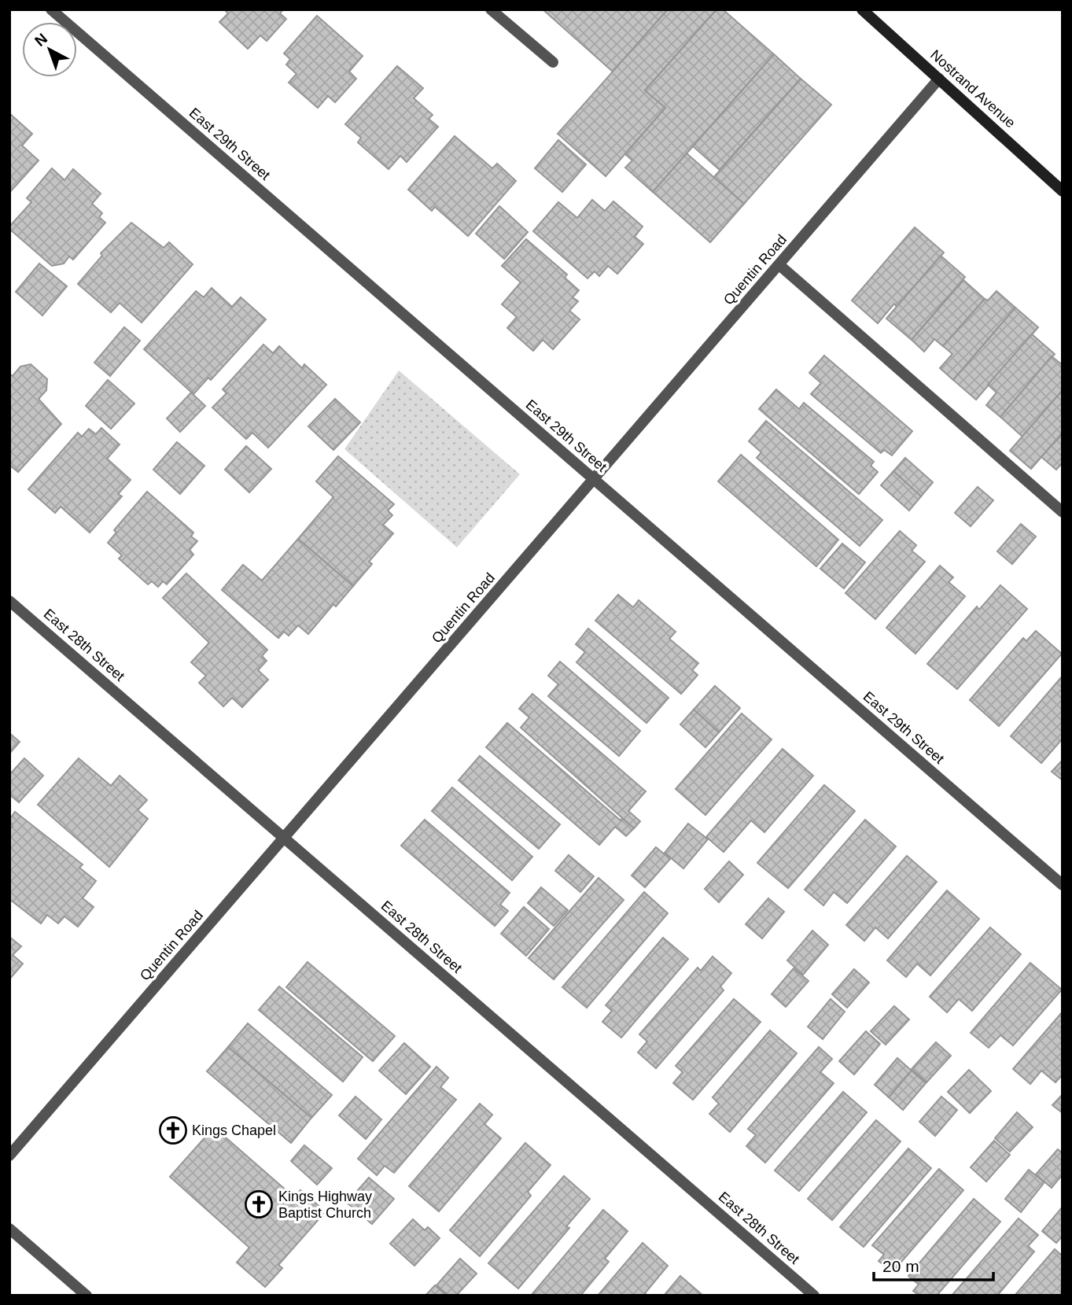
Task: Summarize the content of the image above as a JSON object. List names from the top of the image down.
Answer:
{
  "streets": {
    "main road": ["Nostrand Avenue"],
    "street": ["East 29th Street", "Quentin Road", "East 28th Street"]
  },
  "crossings": [
    ["Nostrand Avenue", "Quentin Road"],
    ["East 29th Street", "Quentin Road"],
    ["Quentin Road", "East 28th Street"]
  ],
  "places": {
    "church": ["Kings Chapel", "Kings Highway Baptist Church"]
  },
  "scale_bar": "20 m",
  "north": "top left"
}
